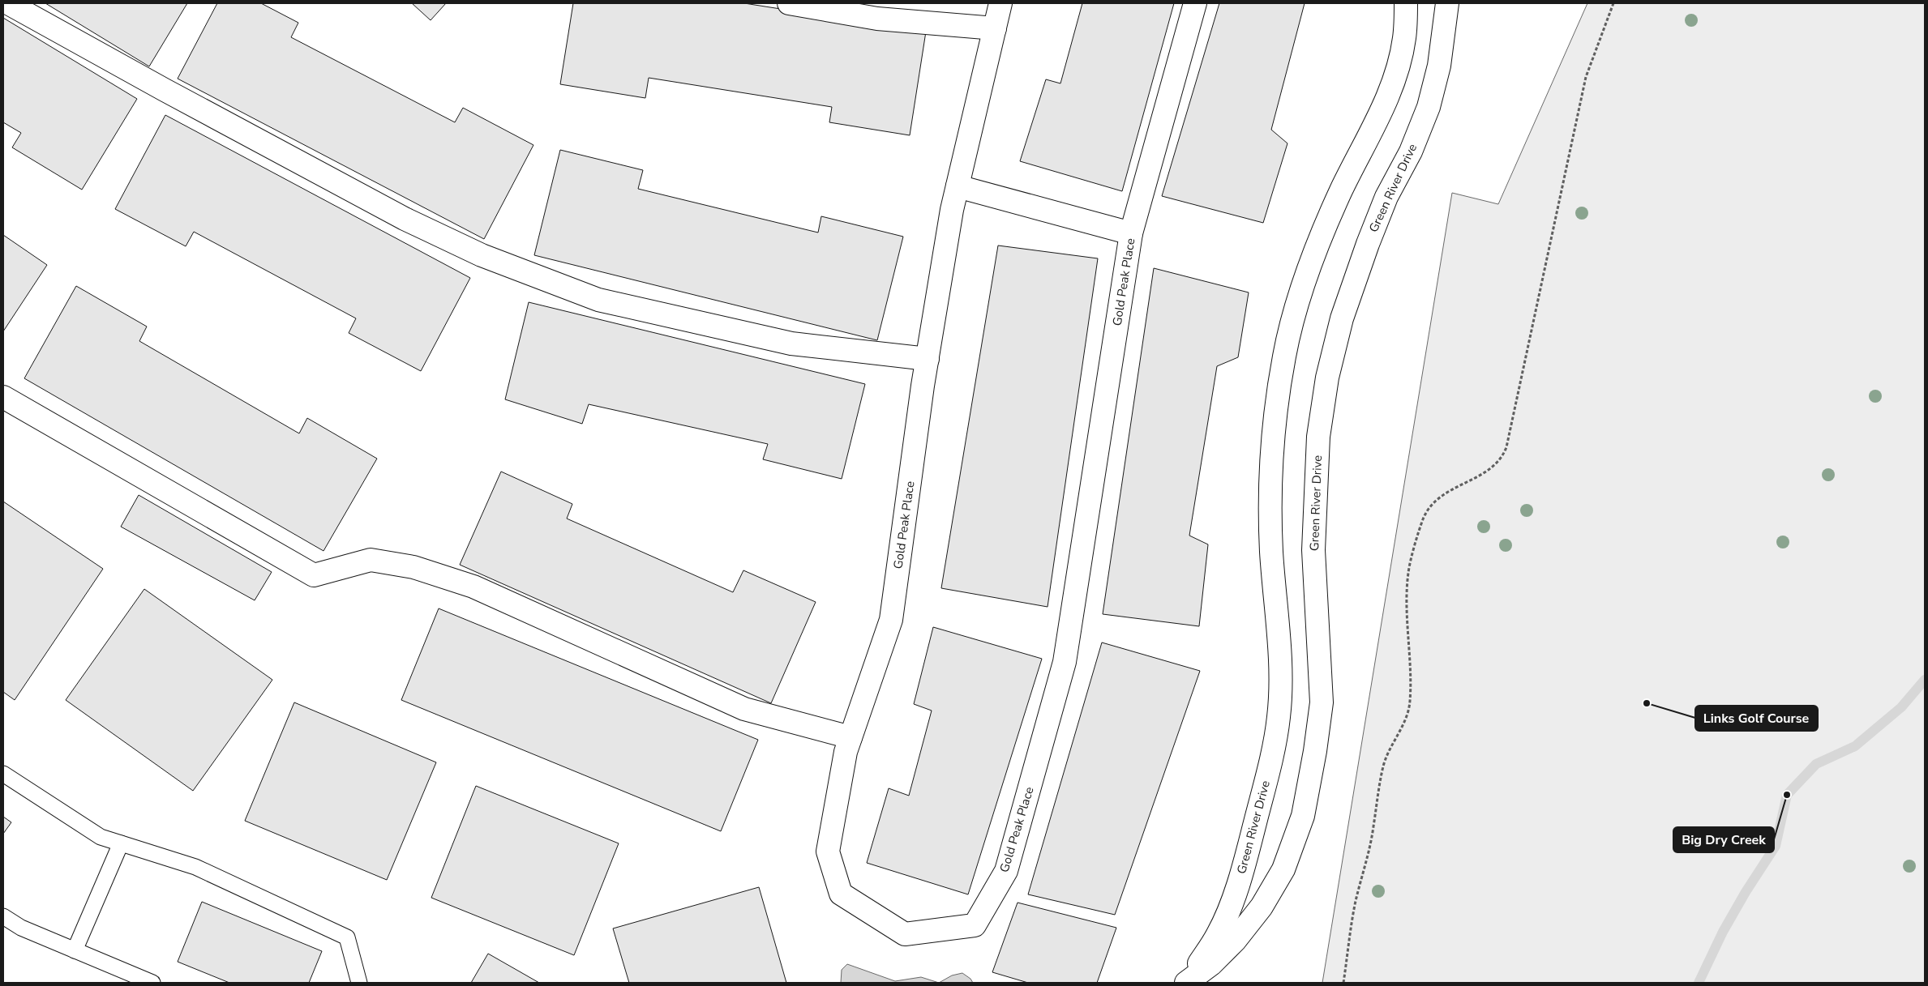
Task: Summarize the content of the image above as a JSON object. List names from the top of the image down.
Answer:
{
  "streets": {
    "street": ["Green River Drive", "Gold Peak Place"]
  },
  "places": ["Links Golf Course", "Big Dry Creek"]
}
